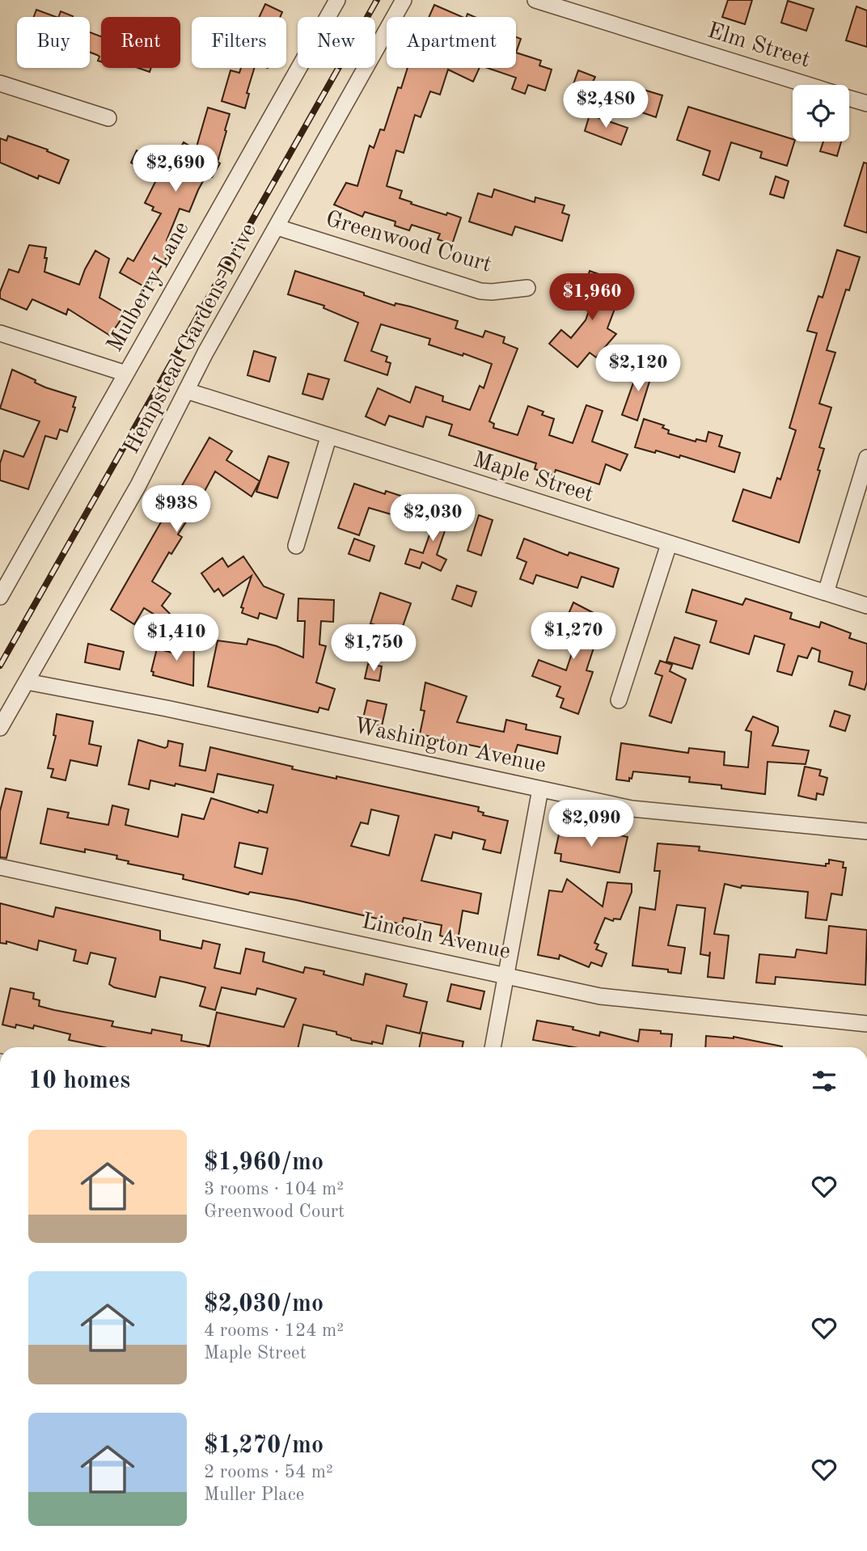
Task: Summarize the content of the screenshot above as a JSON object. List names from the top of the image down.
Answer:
{
  "streets": {
    "street": [
      "Elm Street",
      "Greenwood Court",
      "Mulberry Lane",
      "Hempstead Gardens Drive",
      "Maple Street",
      "Washington Avenue",
      "Lincoln Avenue"
    ]
  },
  "crossings": [
    ["Greenwood Court", "Hempstead Gardens Drive"],
    ["Hempstead Gardens Drive", "Maple Street"],
    ["Hempstead Gardens Drive", "Washington Avenue"]
  ],
  "page": {
    "chip": [
      "Buy",
      "Rent",
      "Filters",
      "New",
      "Apartment"
    ],
    "price": [
      "$2,480",
      "$2,690",
      "$1,960",
      "$2,120",
      "$938",
      "$2,030",
      "$1,270",
      "$1,410",
      "$1,750",
      "$2,090"
    ],
    "heading": "10 homes",
    "list": [
      {
        "name": "$1,960/mo",
        "note": "3 rooms · 104 m² · Greenwood Court"
      },
      {
        "name": "$2,030/mo",
        "note": "4 rooms · 124 m² · Maple Street"
      },
      {
        "name": "$1,270/mo",
        "note": "2 rooms · 54 m² · Muller Place"
      }
    ]
  }
}
